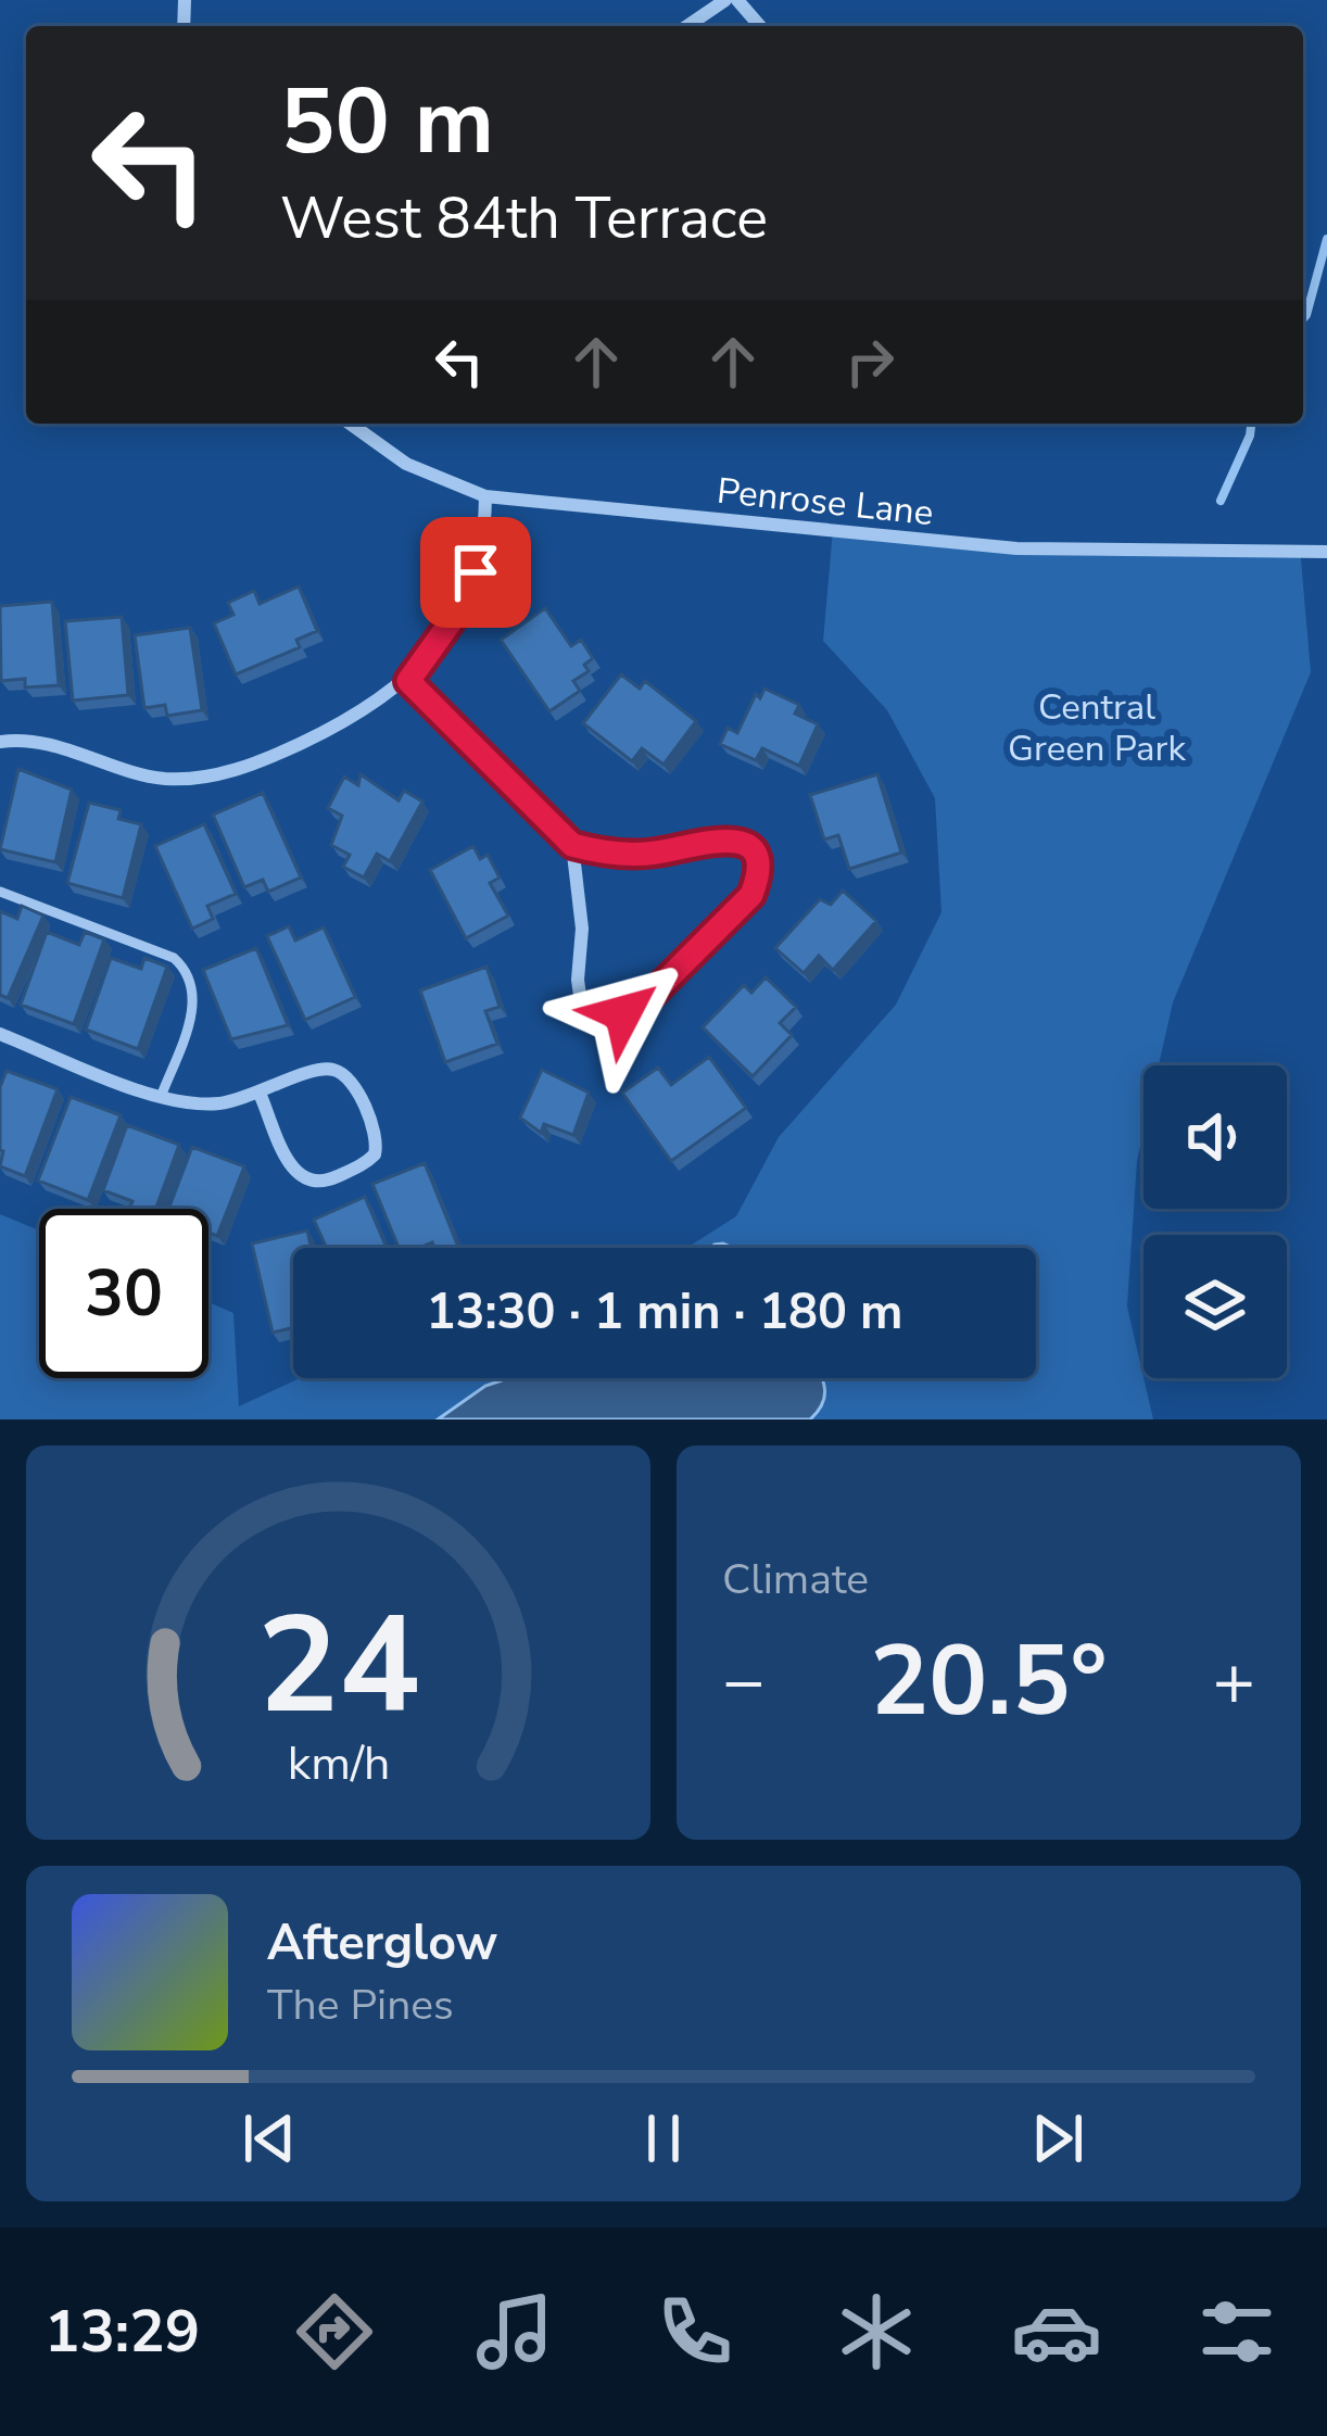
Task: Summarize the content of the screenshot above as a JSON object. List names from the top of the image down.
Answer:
{
  "streets": {
    "street": ["Penrose Lane"]
  },
  "parks": ["Central Green Park"],
  "page": {
    "turn": ["50 m", "West 84th Terrace"],
    "limit": "30",
    "trip": "13:30 · 1 min · 180 m",
    "tile": "Climate",
    "heat": ["−", "20.5°", "+"],
    "song": ["Afterglow", "The Pines"],
    "tabs": "13:29",
    "gauge": ["24", "km/h"]
  }
}
